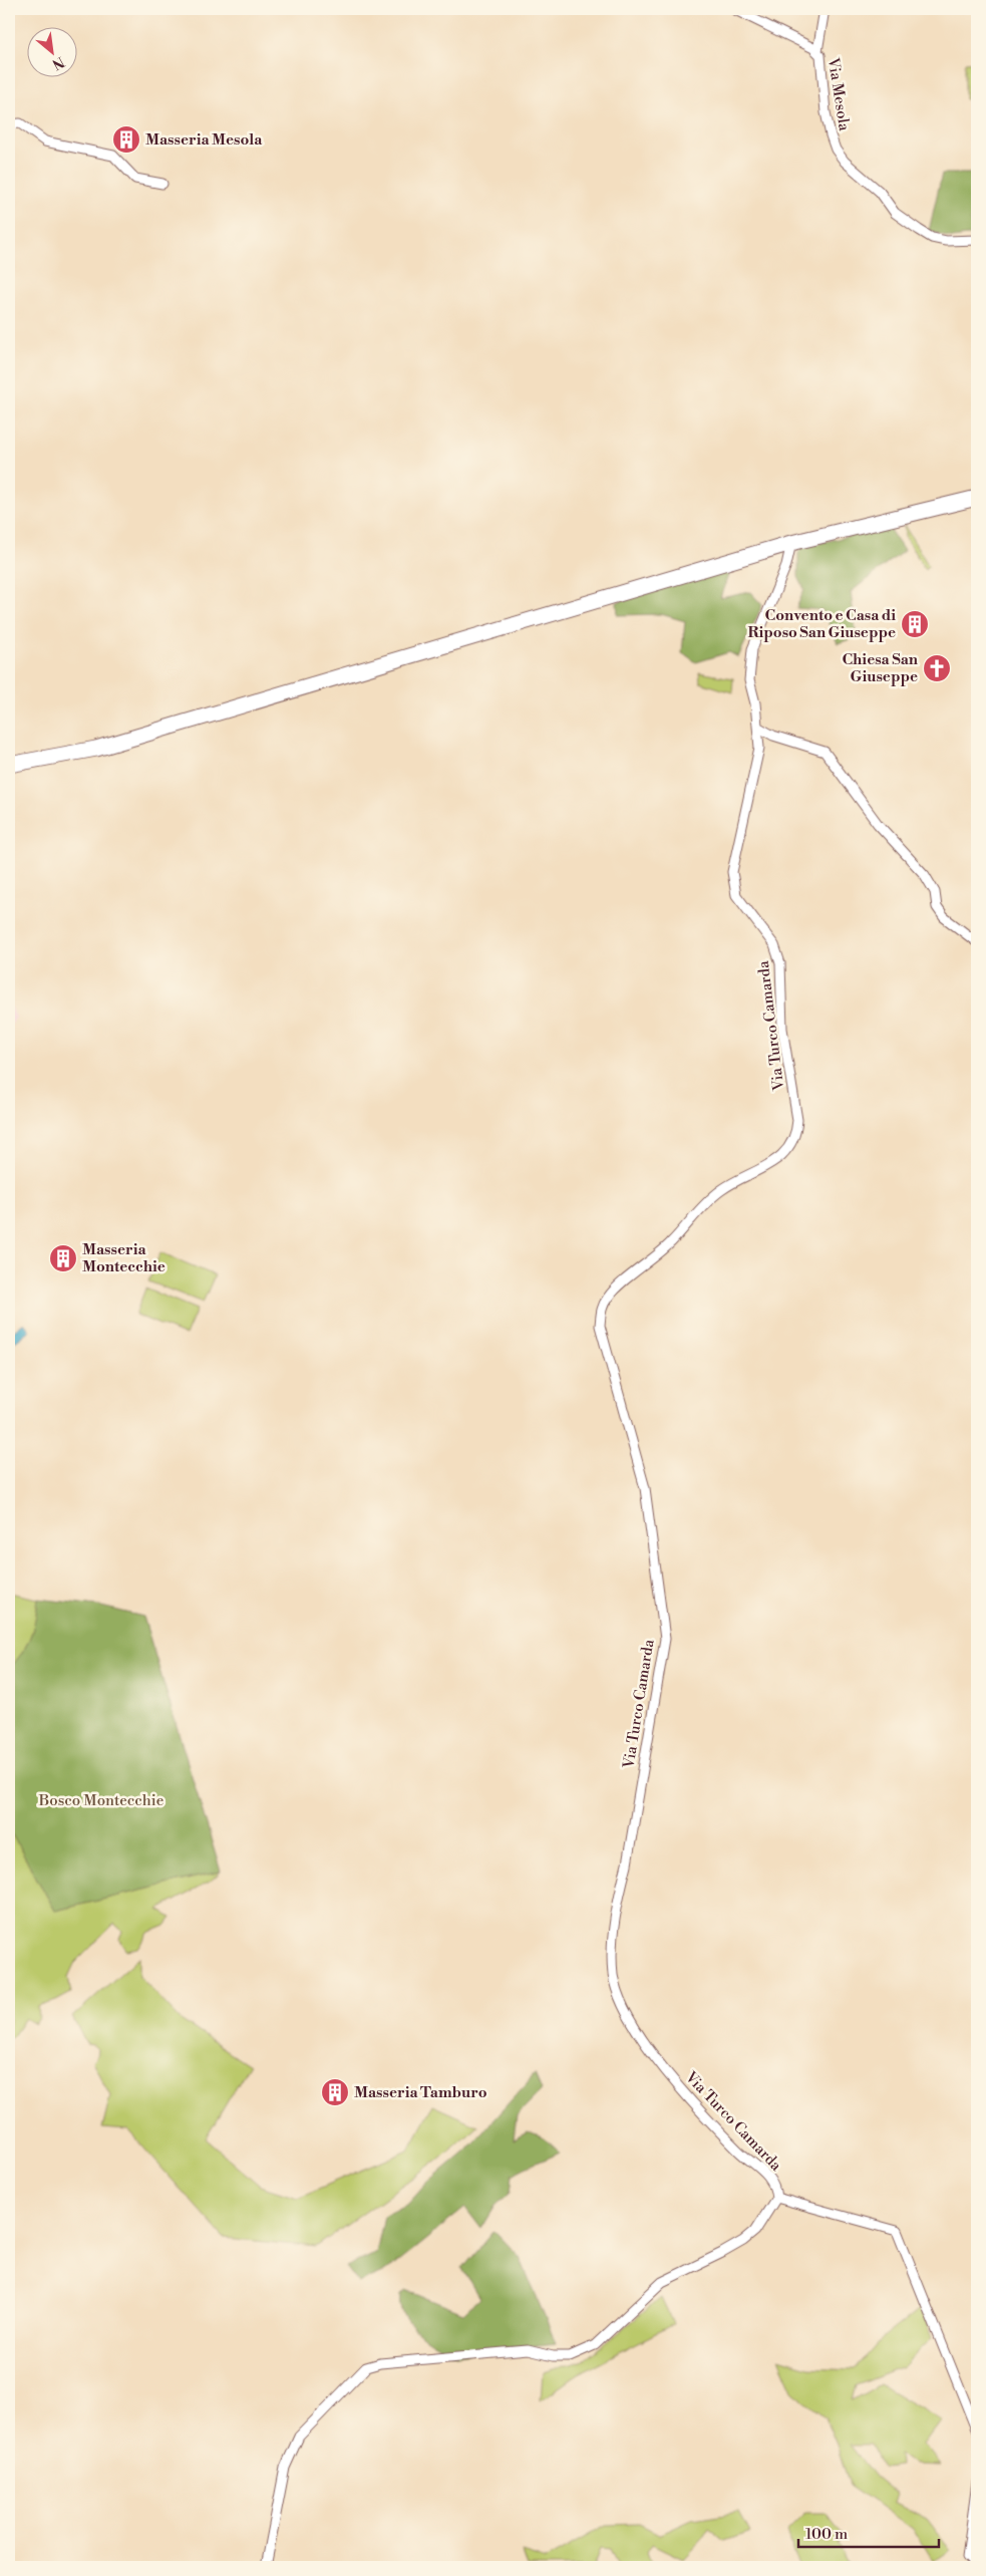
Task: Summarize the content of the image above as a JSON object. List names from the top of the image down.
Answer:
{
  "streets": {
    "street": ["Via Mesola", "Via Turco Camarda"]
  },
  "parks": ["Bosco Montecchie"],
  "places": {
    "building": [
      "Masseria Mesola",
      "Convento e Casa di Riposo San Giuseppe",
      "Masseria Montecchie",
      "Masseria Tamburo"
    ],
    "church": ["Chiesa San Giuseppe"]
  },
  "scale_bar": "100 m",
  "north": "bottom right"
}
